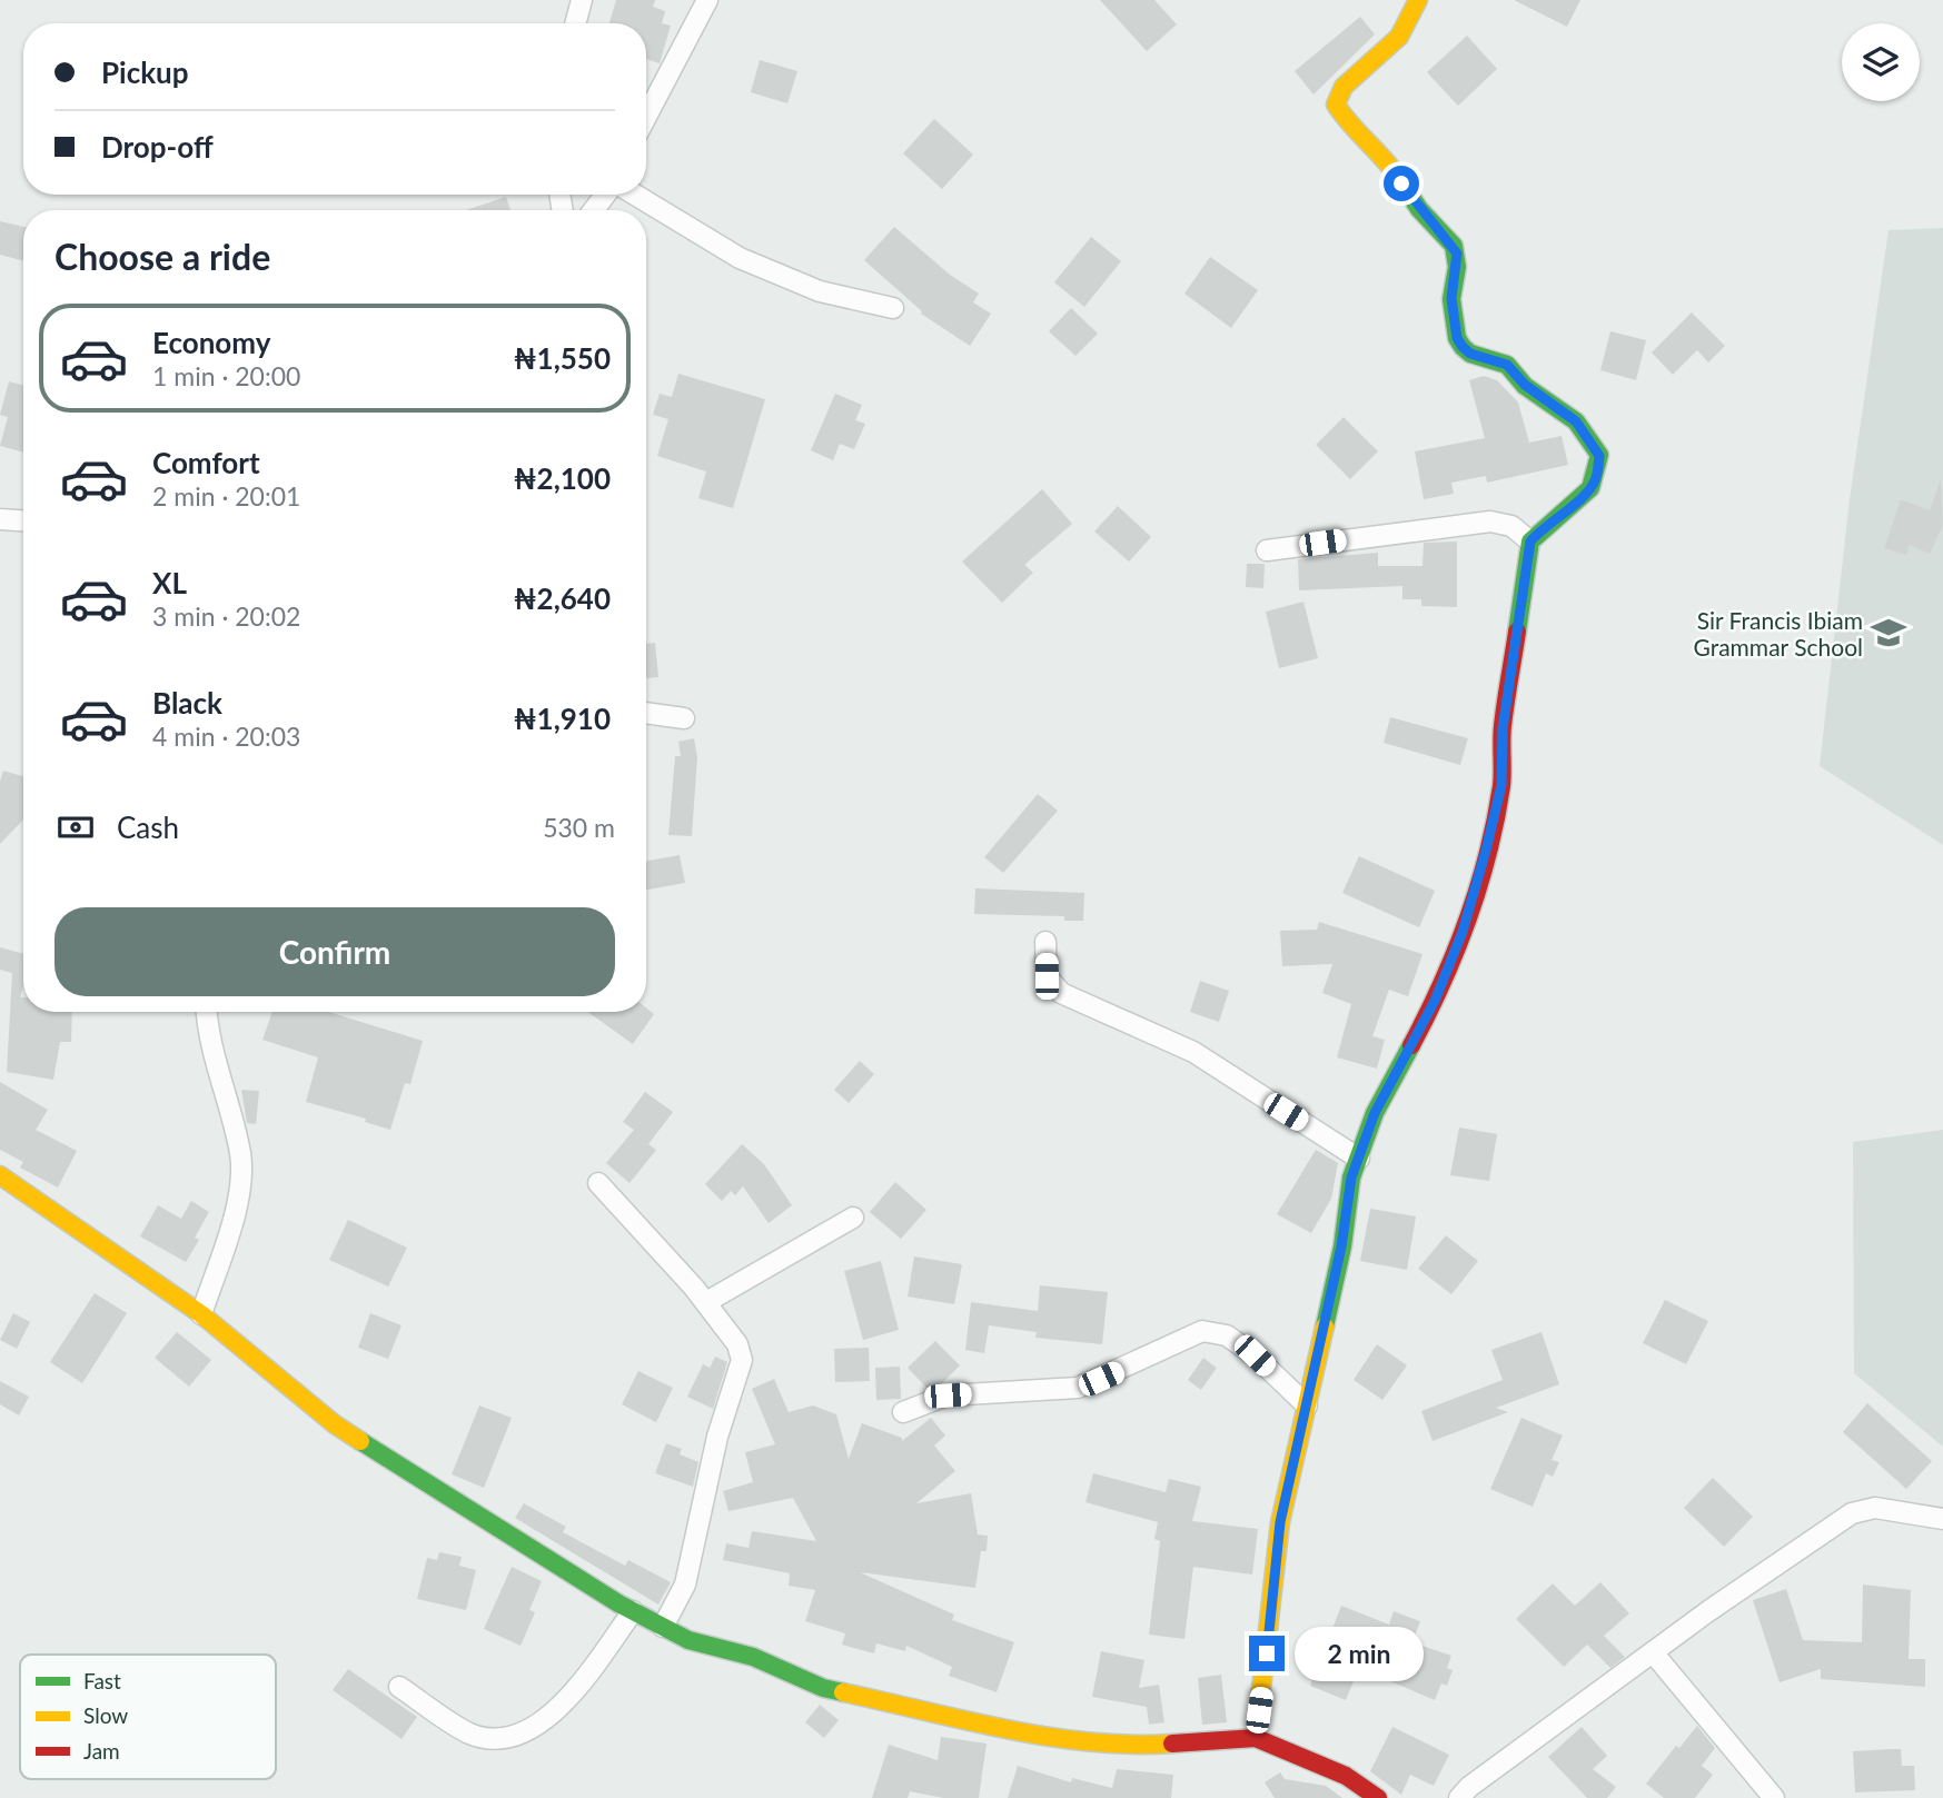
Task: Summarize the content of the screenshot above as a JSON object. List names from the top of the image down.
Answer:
{
  "places": {
    "school or university": ["Sir Francis Ibiam Grammar School"]
  },
  "legend": ["Fast", "Slow", "Jam"],
  "page": {
    "banner": ["Pickup", "Drop-off"],
    "heading": "Choose a ride",
    "list": [
      {
        "name": "Economy",
        "note": "1 min · 20:00",
        "value": "₦1,550"
      },
      {
        "name": "Comfort",
        "note": "2 min · 20:01",
        "value": "₦2,100"
      },
      {
        "name": "XL",
        "note": "3 min · 20:02",
        "value": "₦2,640"
      },
      {
        "name": "Black",
        "note": "4 min · 20:03",
        "value": "₦1,910"
      }
    ],
    "pay": ["Cash", "530 m"],
    "buttons": "Confirm",
    "bubble": "2 min"
  }
}
